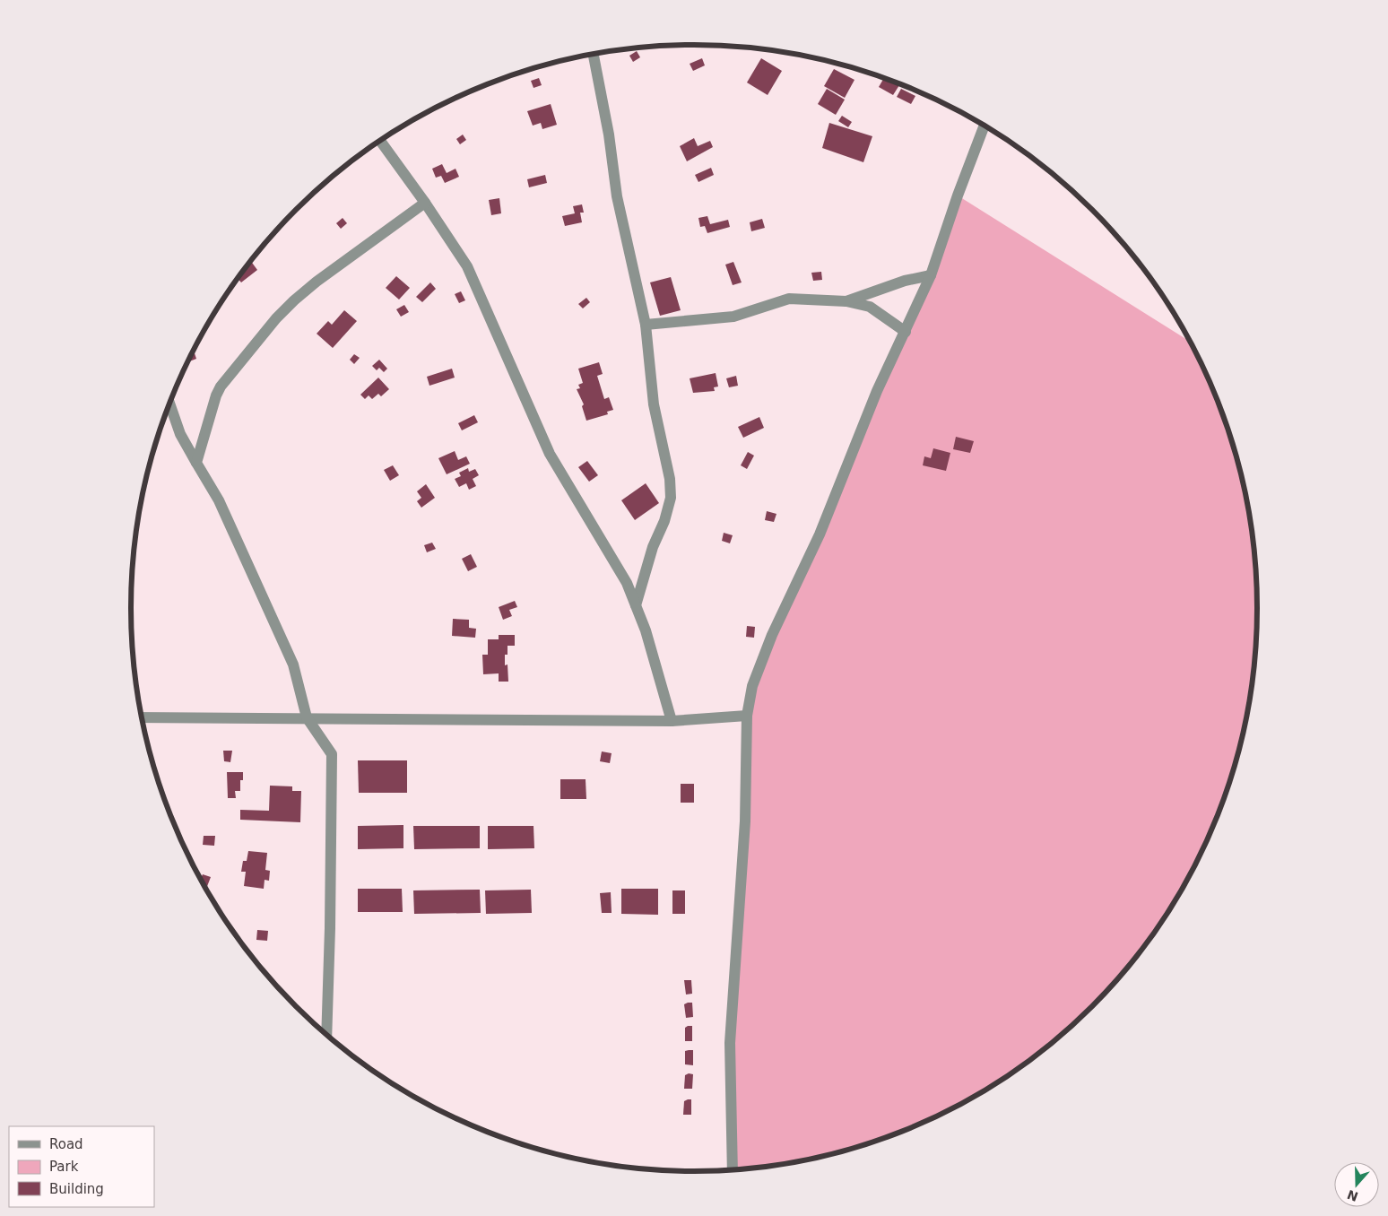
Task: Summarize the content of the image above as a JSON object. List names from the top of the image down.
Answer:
{
  "legend": ["Road", "Park", "Building"],
  "north": "bottom"
}
